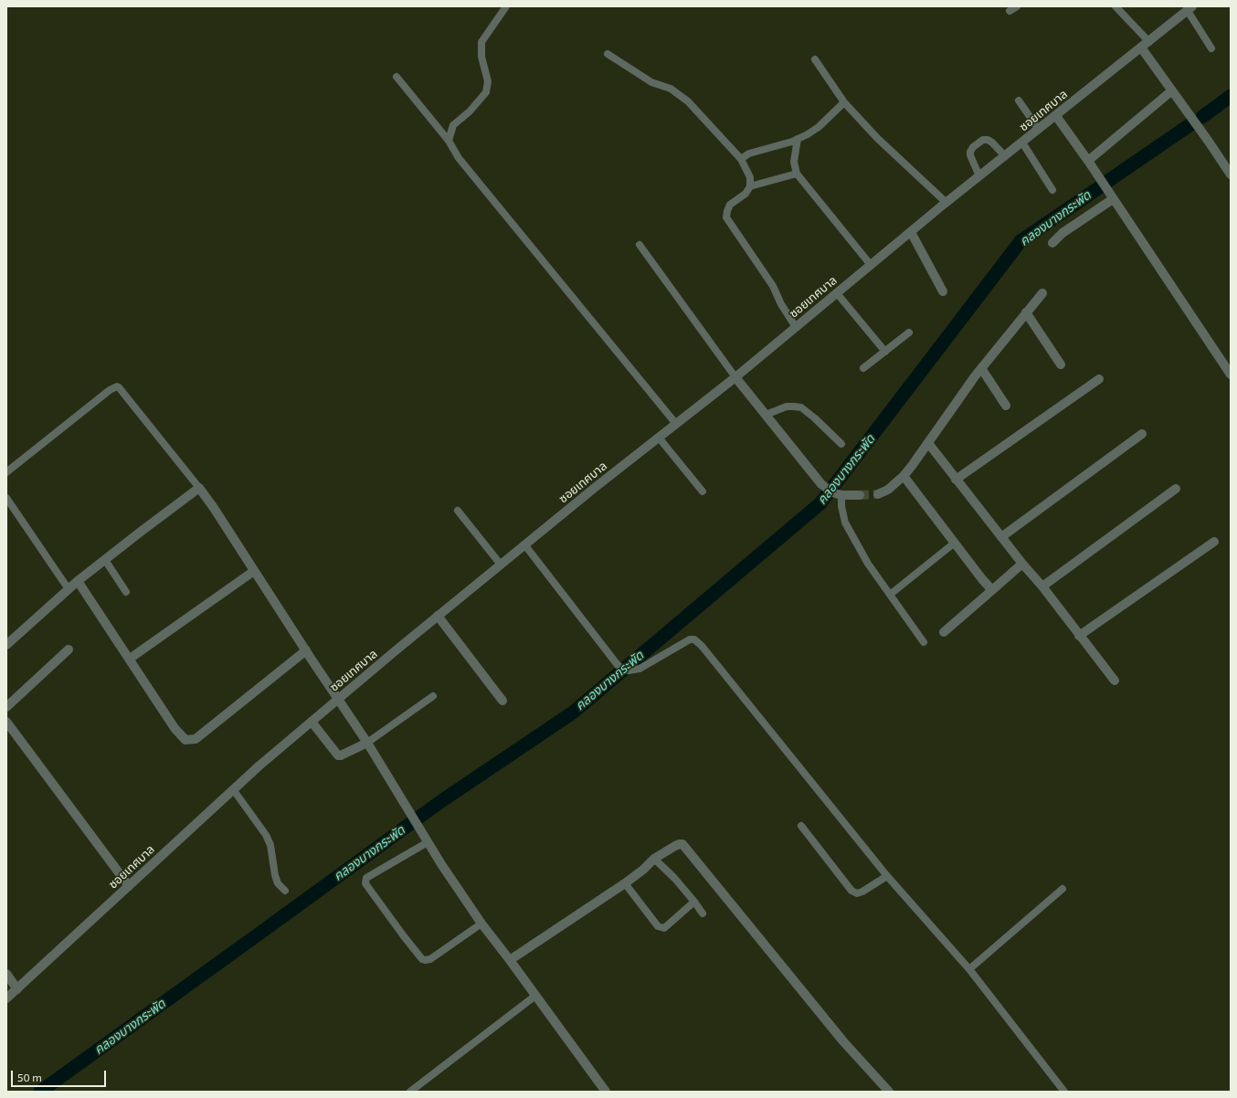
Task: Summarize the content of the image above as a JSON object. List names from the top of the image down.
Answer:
{
  "streets": {
    "street": ["ซอยเทศบาล"]
  },
  "water": ["คลองบางกระพัด"],
  "scale_bar": "50 m"
}
